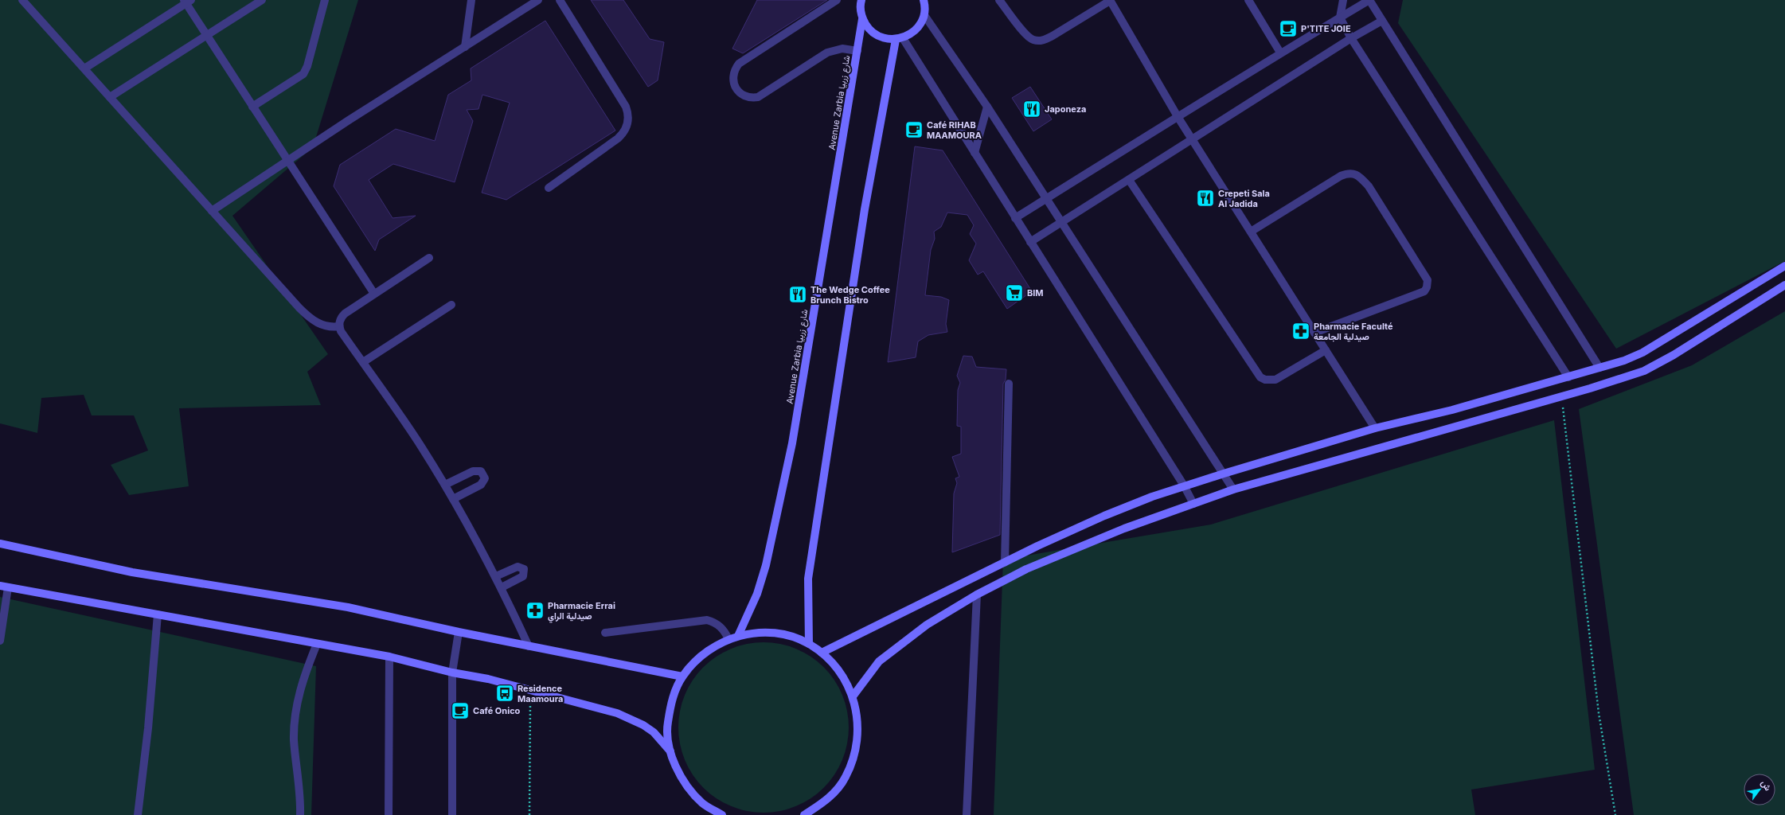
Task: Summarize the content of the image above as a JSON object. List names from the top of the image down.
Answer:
{
  "streets": {
    "main road": ["Avenue Zarbia شارع زربيا"]
  },
  "places": {
    "cafe": ["P'TITE JOIE", "Café RIHAB MAAMOURA", "Café Onico"],
    "restaurant": ["Japoneza", "Crepeti Sala Al Jadida", "The Wedge Coffee Brunch Bistro"],
    "supermarket": ["BIM"],
    "pharmacy": ["Pharmacie Faculté صيدلية الجامعة", "Pharmacie Errai صيدلية الراي"],
    "bus stop": ["Residence Maamoura"]
  },
  "north": "top right"
}
